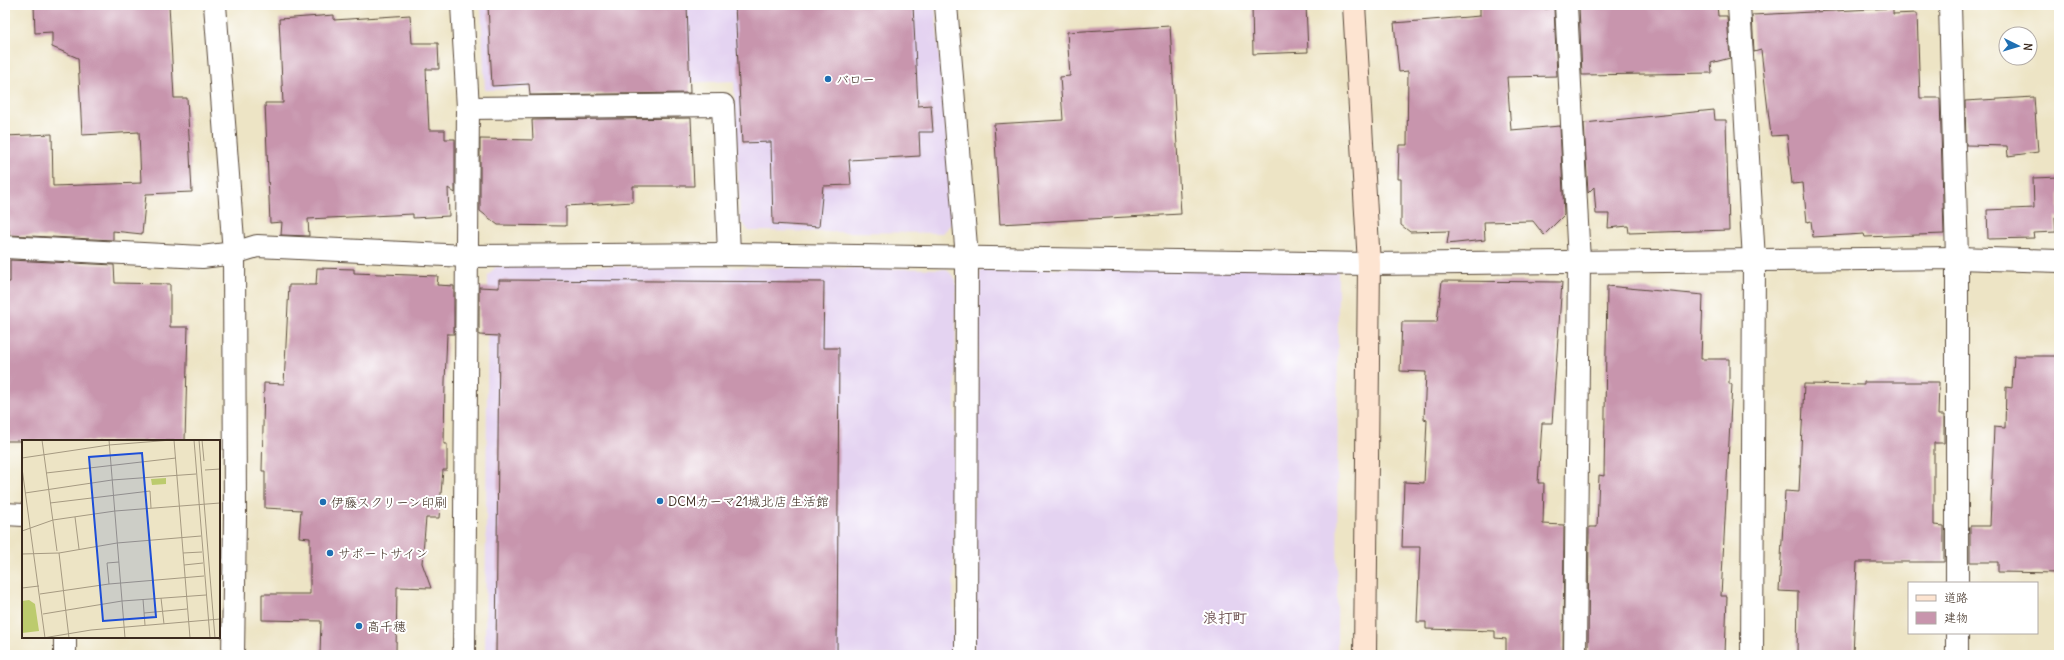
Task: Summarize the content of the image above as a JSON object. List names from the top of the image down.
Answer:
{
  "districts": ["浪打町"],
  "places": [
    "バロー",
    "DCMカーマ21城北店 生活館",
    "伊藤スクリーン印刷",
    "サポートサイン",
    "高千穂"
  ],
  "legend": ["道路", "建物"],
  "north": "right"
}
